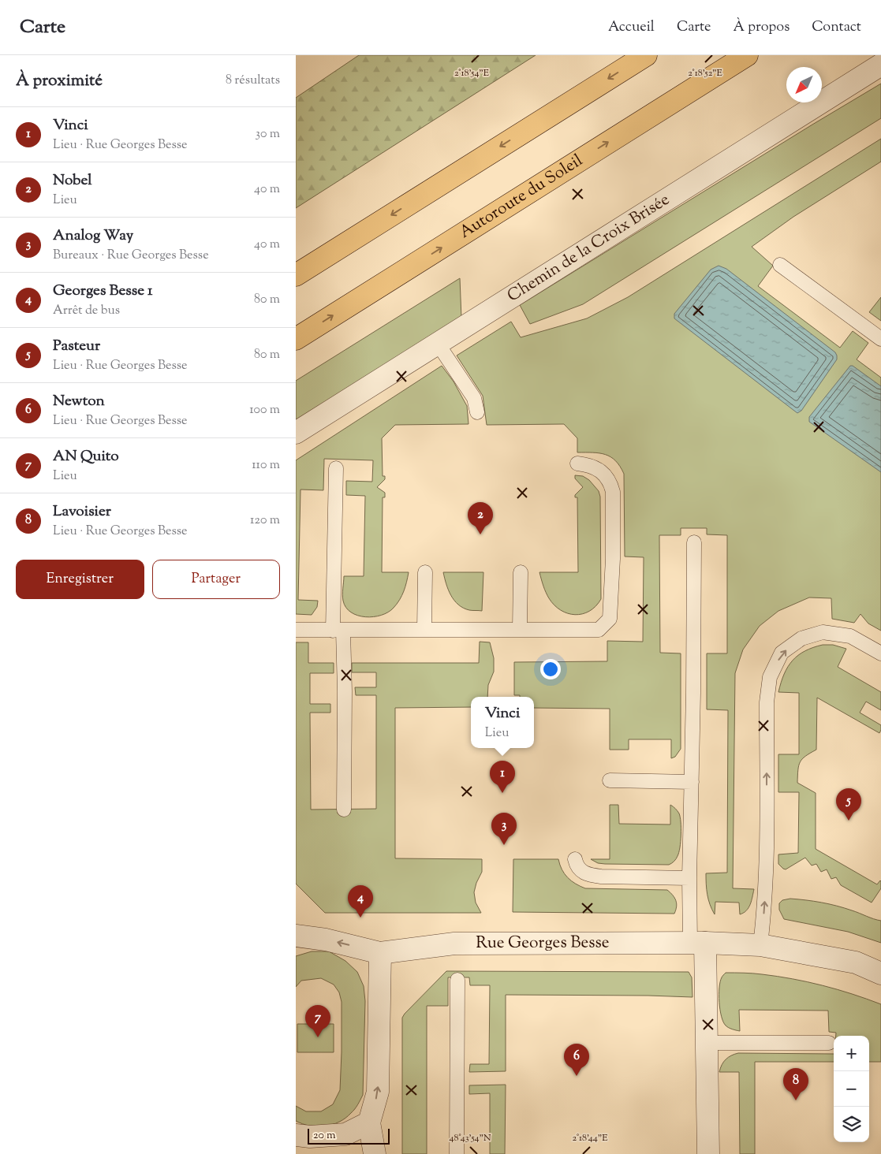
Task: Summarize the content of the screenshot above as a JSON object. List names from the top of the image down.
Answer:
{
  "streets": {
    "highway": ["Autoroute du Soleil"],
    "street": ["Chemin de la Croix Brisée", "Rue Georges Besse"]
  },
  "scale_bar": "20 m",
  "north": "bottom left",
  "page": {
    "header": "Carte",
    "nav": [
      "Accueil",
      "Carte",
      "À propos",
      "Contact"
    ],
    "heading": ["À proximité", "8 résultats"],
    "list": [
      {
        "mark": "1",
        "name": "Vinci",
        "note": "Lieu · Rue Georges Besse",
        "value": "30 m"
      },
      {
        "mark": "2",
        "name": "Nobel",
        "note": "Lieu",
        "value": "40 m"
      },
      {
        "mark": "3",
        "name": "Analog Way",
        "note": "Bureaux · Rue Georges Besse",
        "value": "40 m"
      },
      {
        "mark": "4",
        "name": "Georges Besse 1",
        "note": "Arrêt de bus",
        "value": "80 m"
      },
      {
        "mark": "5",
        "name": "Pasteur",
        "note": "Lieu · Rue Georges Besse",
        "value": "80 m"
      },
      {
        "mark": "6",
        "name": "Newton",
        "note": "Lieu · Rue Georges Besse",
        "value": "100 m"
      },
      {
        "mark": "7",
        "name": "AN Quito",
        "note": "Lieu",
        "value": "110 m"
      },
      {
        "mark": "8",
        "name": "Lavoisier",
        "note": "Lieu · Rue Georges Besse",
        "value": "120 m"
      }
    ],
    "pins": [
      "2",
      "1",
      "5",
      "3",
      "4",
      "7",
      "6",
      "8"
    ],
    "buttons": ["Enregistrer", "Partager"],
    "popup": ["Vinci", "Lieu"],
    "map_buttons": ["+", "−"],
    "scale": "20 m"
  },
  "coordinates": [
    "2°18'54\"E",
    "2°18'52\"E",
    "2°18'44\"E",
    "48°43'54\"N"
  ]
}
